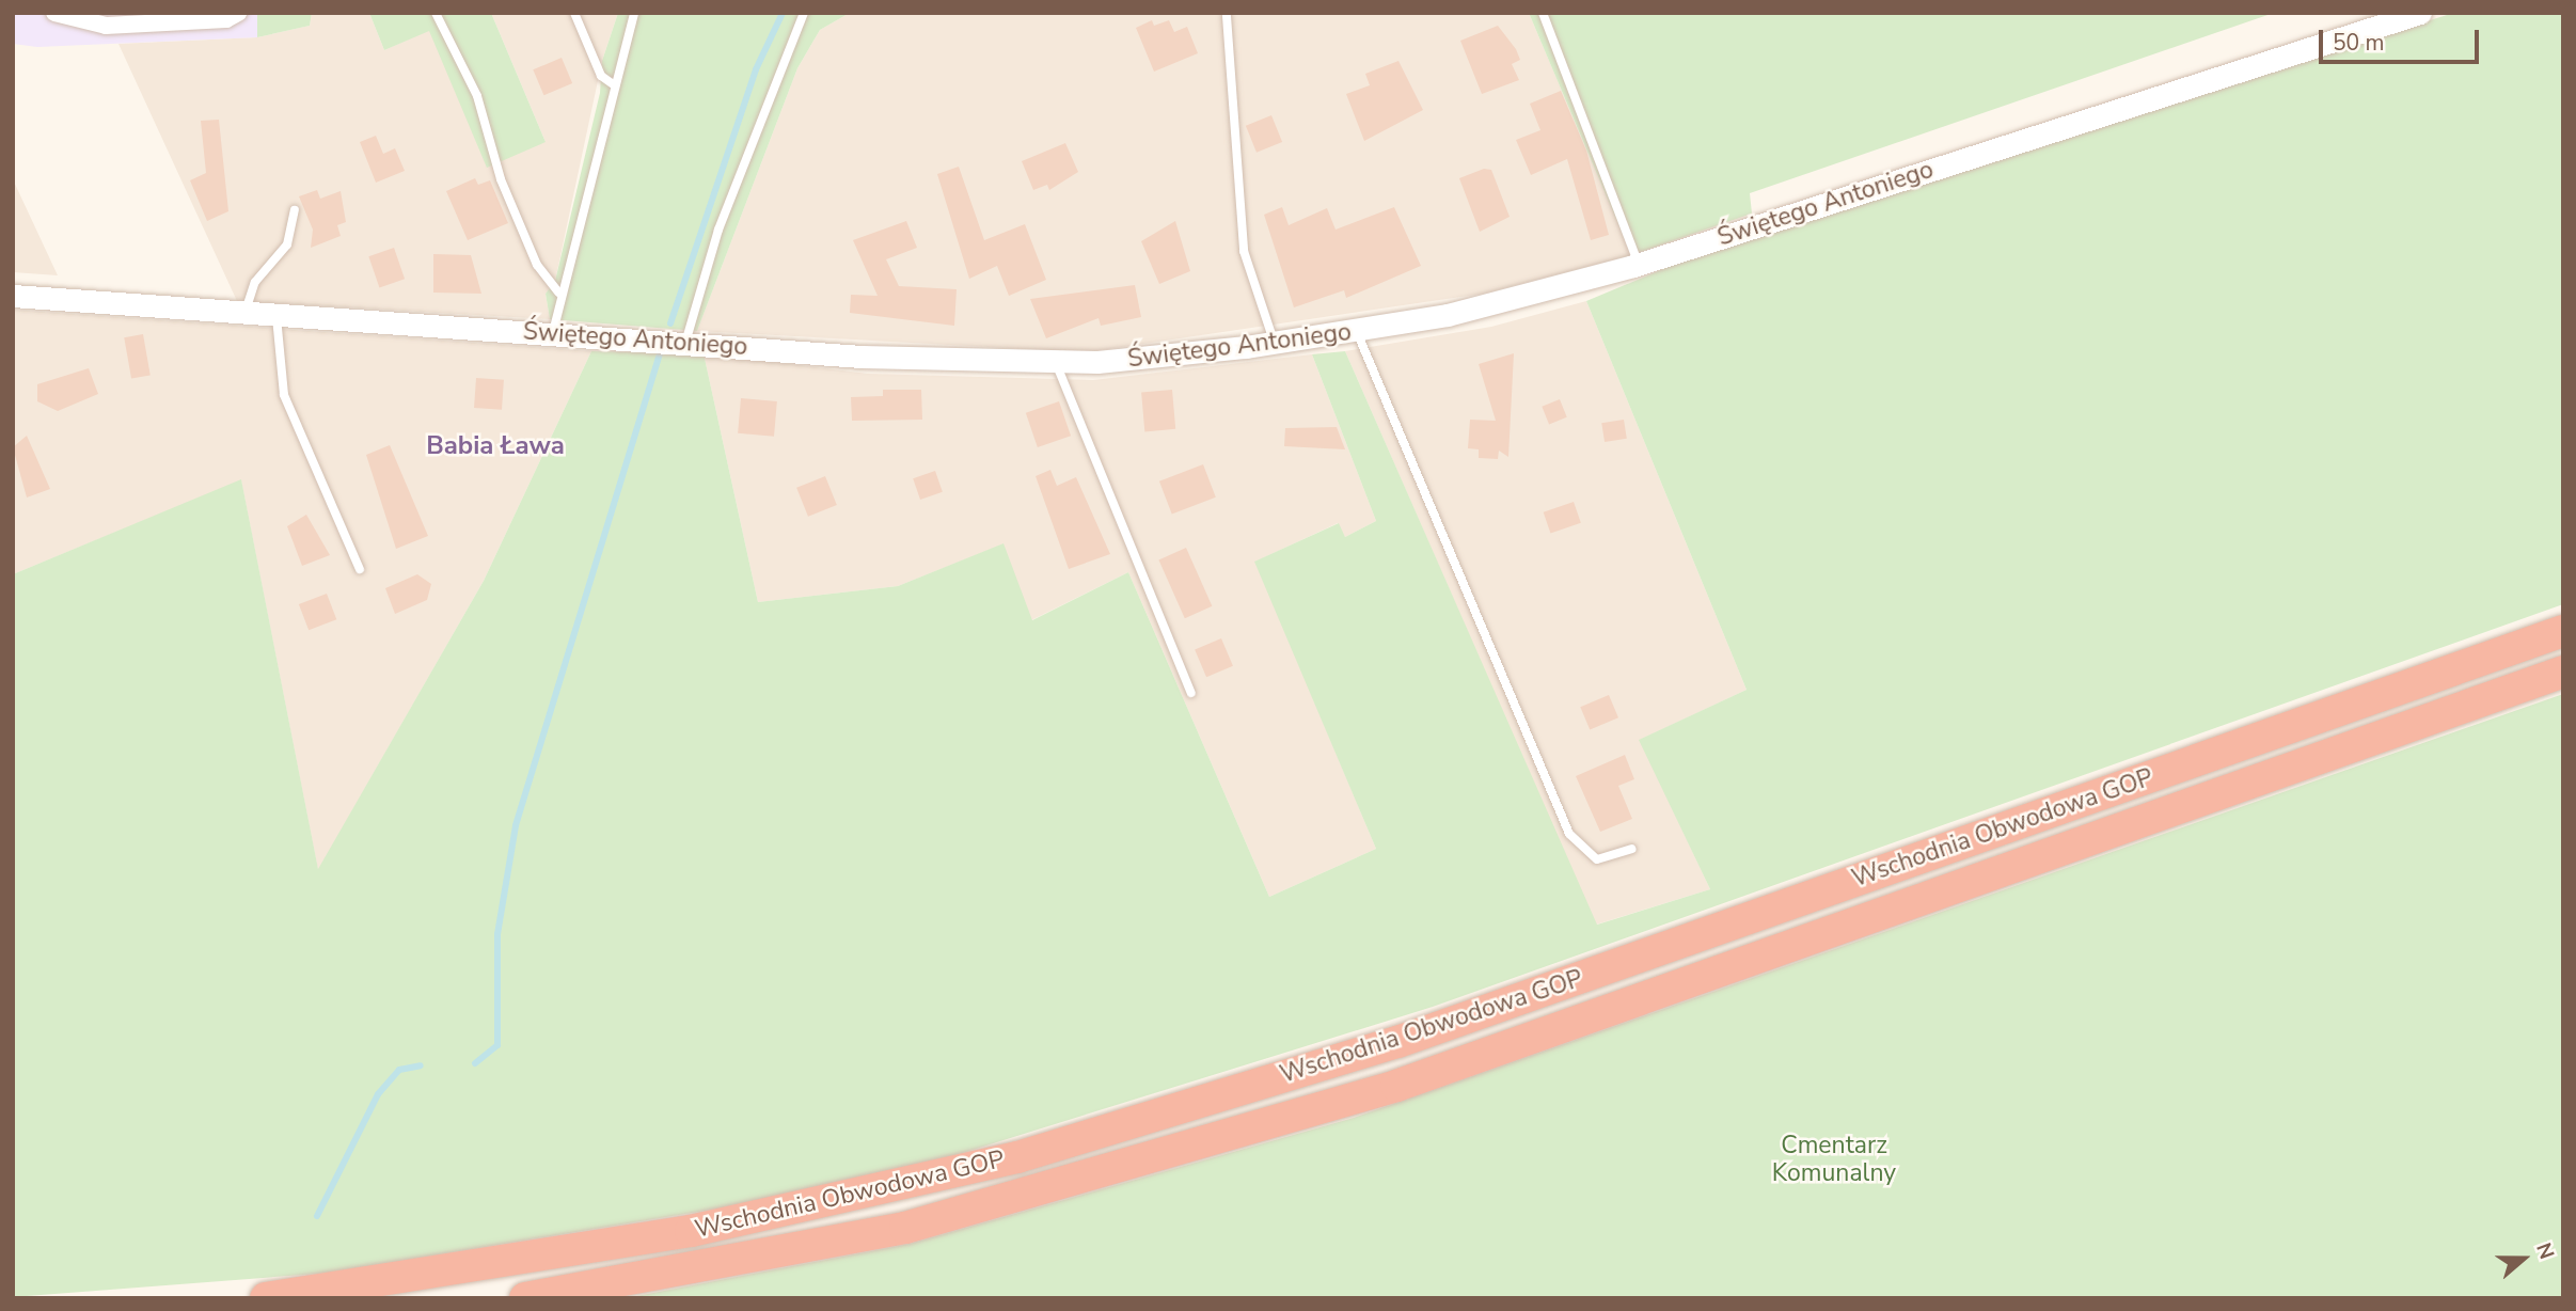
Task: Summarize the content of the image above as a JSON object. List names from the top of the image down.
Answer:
{
  "streets": {
    "highway": ["Wschodnia Obwodowa GOP"],
    "street": ["Świętego Antoniego"]
  },
  "districts": ["Babia Ława"],
  "parks": ["Cmentarz Komunalny"],
  "scale_bar": "50 m",
  "north": "right"
}
